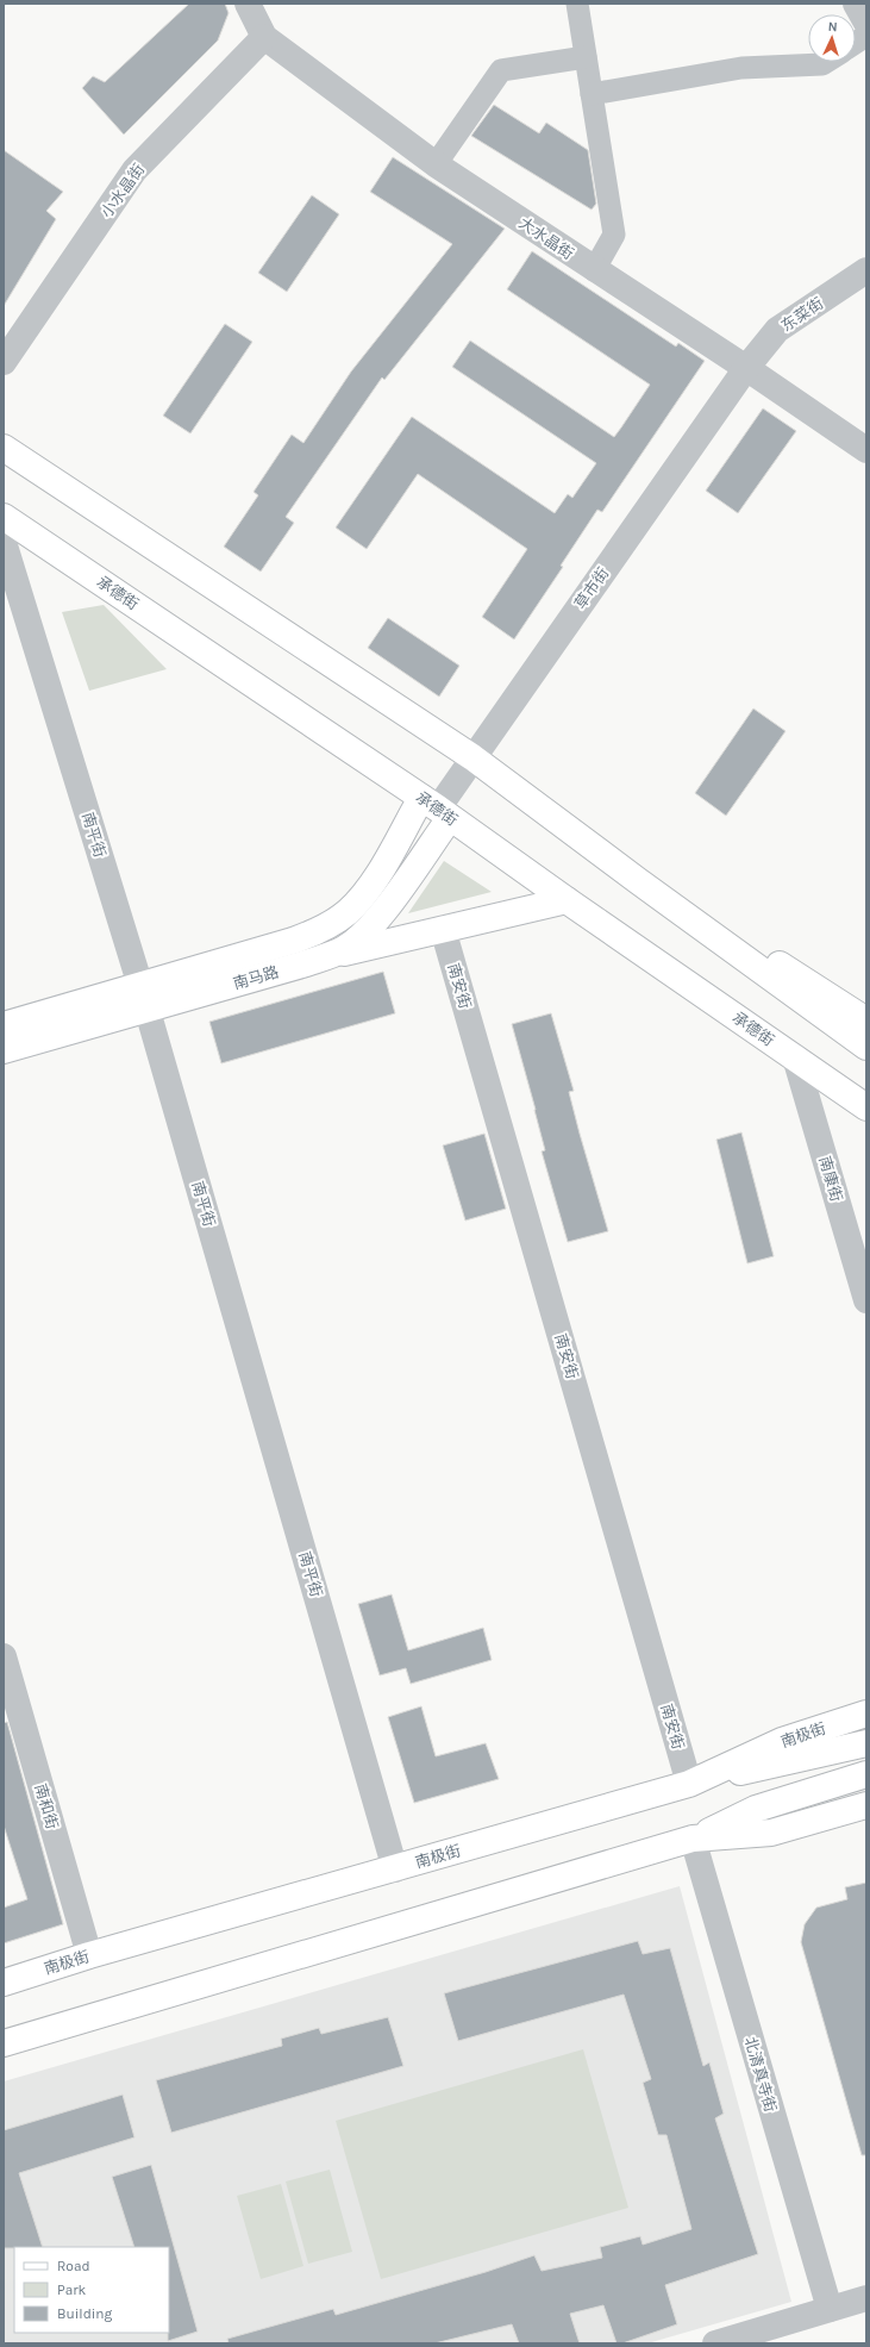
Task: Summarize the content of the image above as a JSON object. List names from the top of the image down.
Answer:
{
  "streets": {
    "main road": ["承德街", "南马路", "南极街"],
    "street": [
      "小水晶街",
      "大水晶街",
      "东菜街",
      "草市街",
      "南平街",
      "南安街",
      "南康街",
      "南和街",
      "北清真寺街"
    ]
  },
  "crossings": [
    ["小水晶街", "大水晶街"],
    ["大水晶街", "东菜街"],
    ["大水晶街", "草市街"],
    ["东菜街", "草市街"],
    ["草市街", "承德街"],
    ["草市街", "南马路"],
    ["承德街", "南马路"],
    ["承德街", "南康街"],
    ["南平街", "南马路"],
    ["南平街", "南极街"],
    ["南安街", "南极街"],
    ["南极街", "南和街"]
  ],
  "legend": ["Road", "Park", "Building"],
  "north": "top"
}
